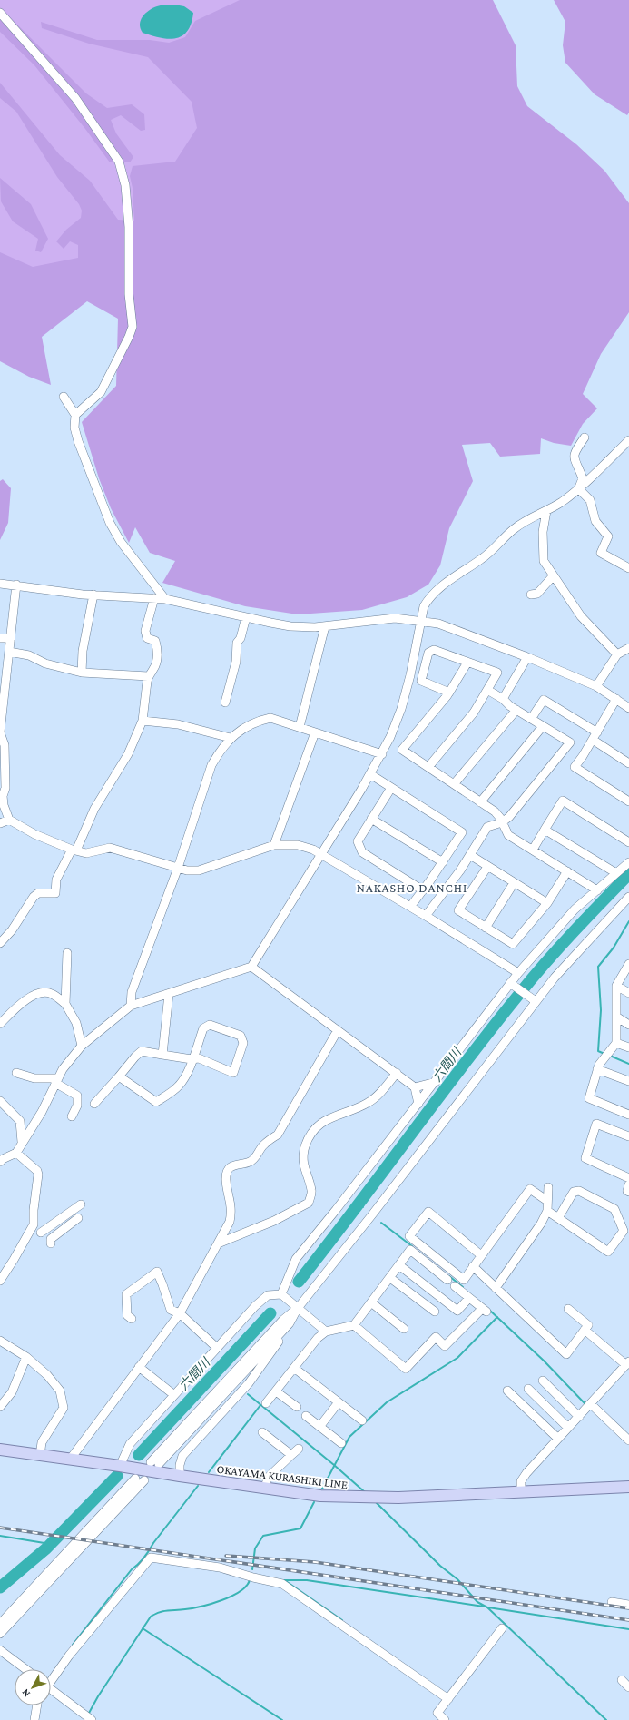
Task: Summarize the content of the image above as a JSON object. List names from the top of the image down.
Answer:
{
  "streets": {
    "main road": ["OKAYAMA KURASHIKI LINE"]
  },
  "districts": ["NAKASHO DANCHI"],
  "water": ["六間川"],
  "north": "bottom left"
}
